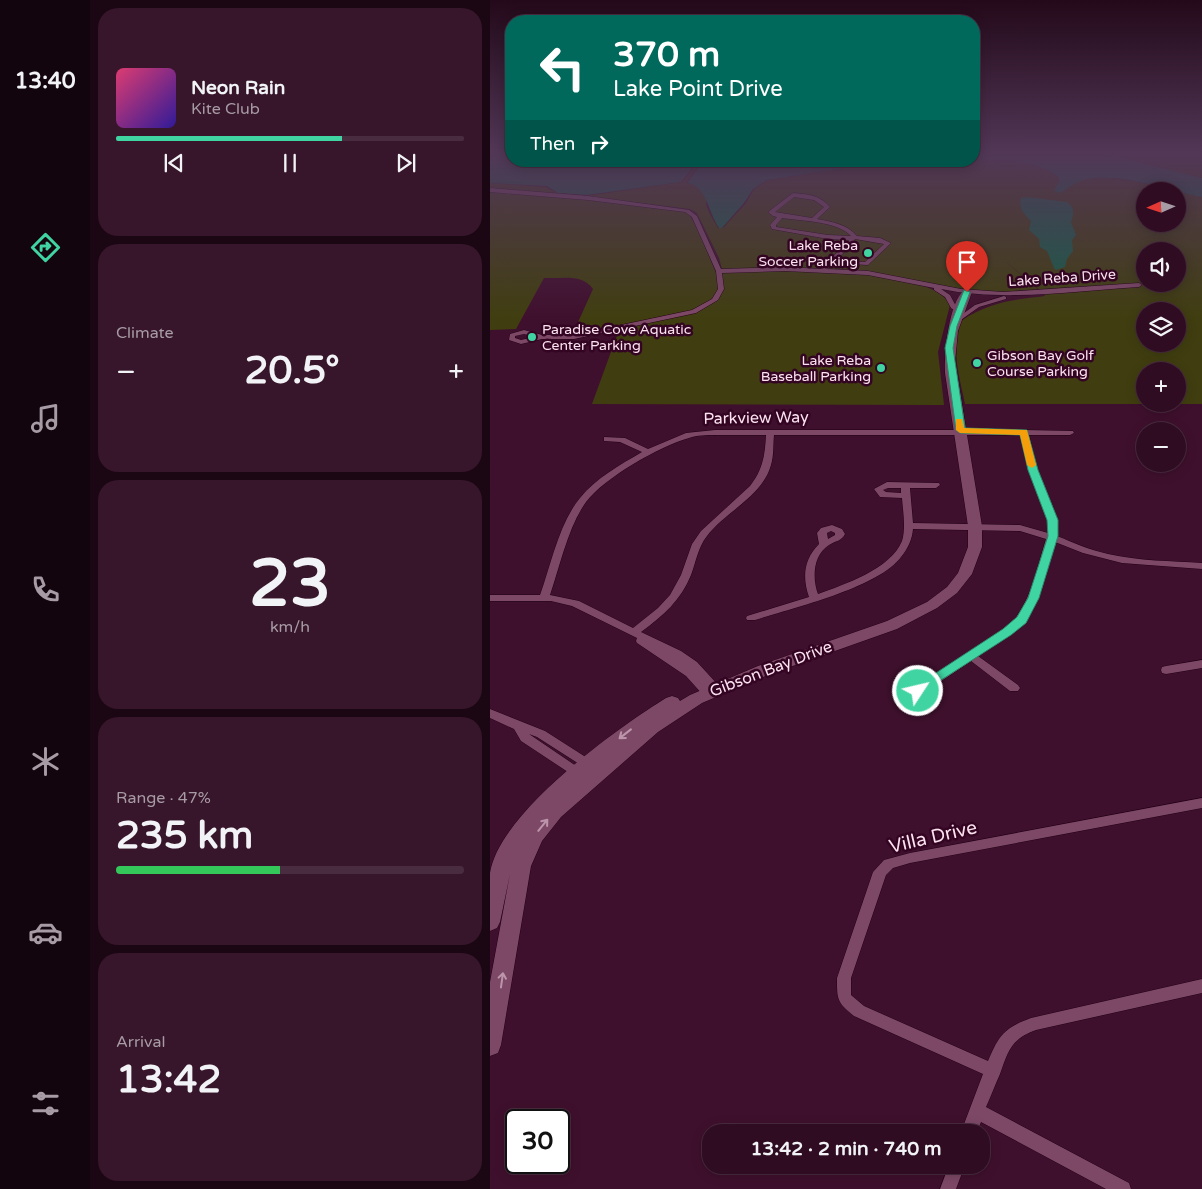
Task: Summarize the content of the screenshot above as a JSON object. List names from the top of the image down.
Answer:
{
  "streets": {
    "street": [
      "Lake Reba Drive",
      "Parkview Way",
      "Gibson Bay Drive",
      "Villa Drive"
    ]
  },
  "crossings": [
    ["Lake Reba Drive", "Gibson Bay Drive"],
    ["Parkview Way", "Gibson Bay Drive"]
  ],
  "places": [
    "Lake Reba Soccer Parking",
    "Paradise Cove Aquatic Center Parking",
    "Gibson Bay Golf Course Parking",
    "Lake Reba Baseball Parking"
  ],
  "north": "left",
  "page": {
    "tabs": "13:40",
    "turn": ["370 m", "Lake Point Drive"],
    "song": ["Neon Rain", "Kite Club"],
    "then": "Then",
    "map_buttons": ["+", "−"],
    "tile": [
      "Climate",
      ["23", "km/h"],
      ["Range · 47%", "235 km"],
      ["Arrival", "13:42"]
    ],
    "heat": ["−", "20.5°", "+"],
    "limit": "30",
    "trip": "13:42 · 2 min · 740 m"
  }
}
